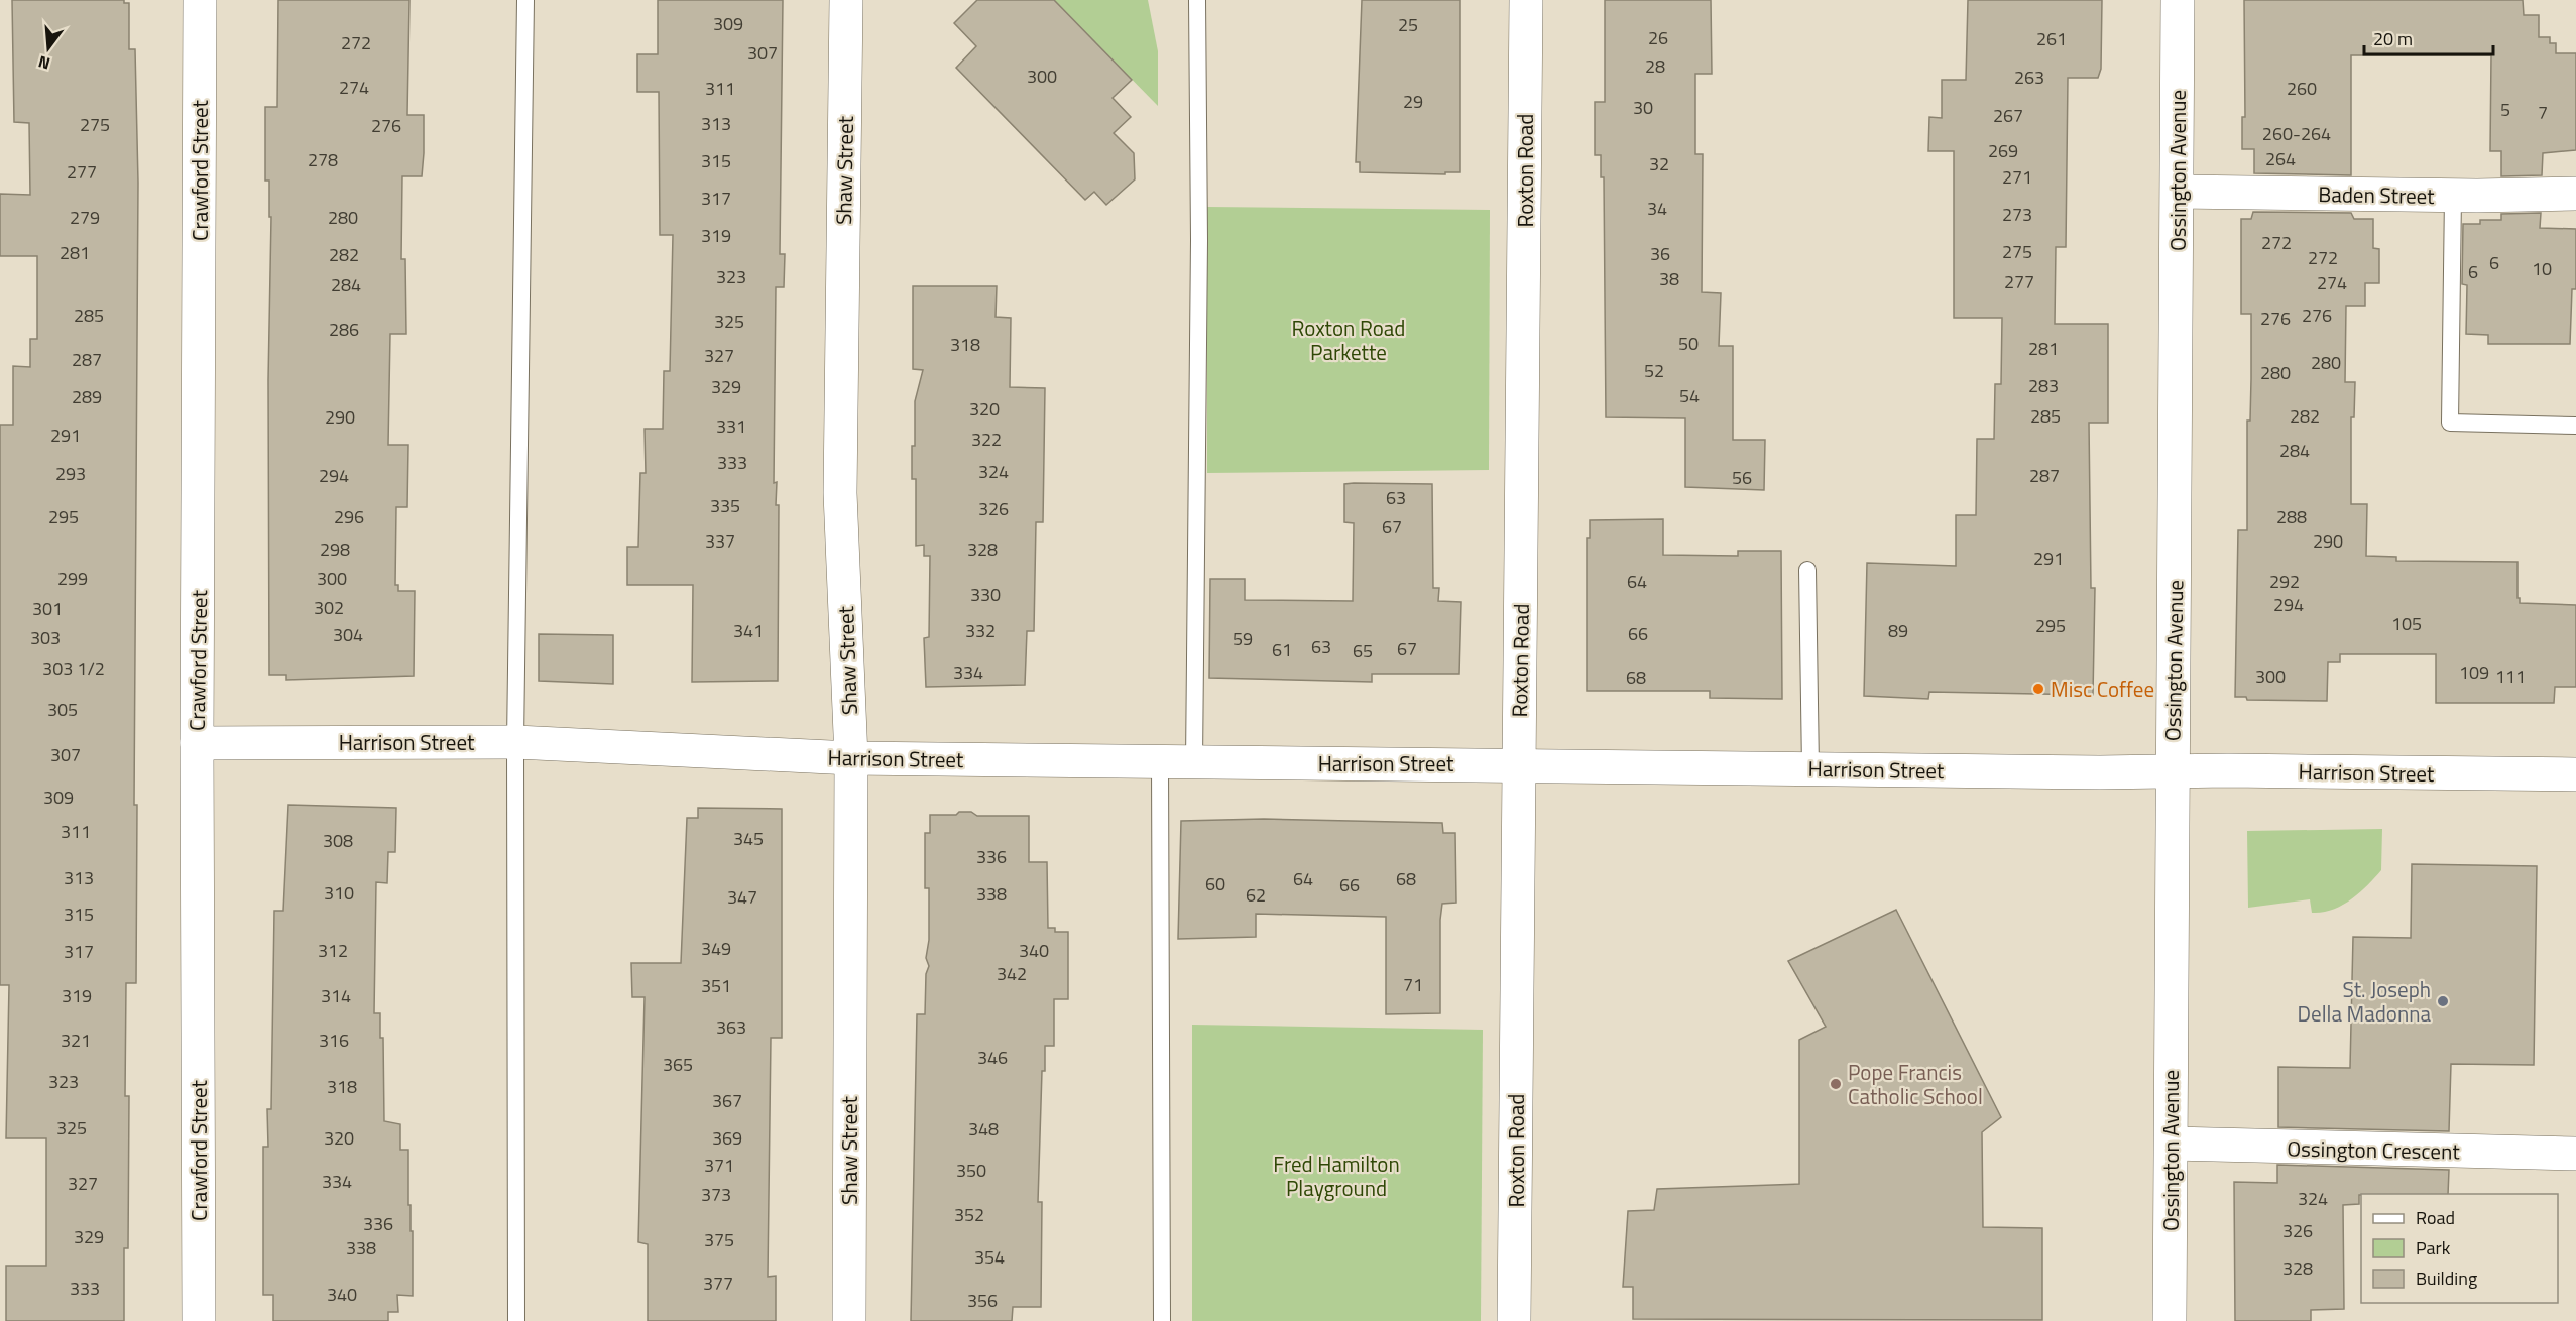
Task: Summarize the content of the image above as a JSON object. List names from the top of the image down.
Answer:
{
  "streets": {
    "street": [
      "Crawford Street",
      "Shaw Street",
      "Roxton Road",
      "Ossington Avenue",
      "Baden Street",
      "Harrison Street",
      "Ossington Crescent"
    ]
  },
  "crossings": [
    ["Crawford Street", "Harrison Street"],
    ["Shaw Street", "Harrison Street"],
    ["Roxton Road", "Harrison Street"],
    ["Ossington Avenue", "Baden Street"],
    ["Ossington Avenue", "Harrison Street"],
    ["Ossington Avenue", "Ossington Crescent"]
  ],
  "parks": ["Roxton Road Parkette", "Fred Hamilton Playground"],
  "places": ["Misc Coffee", "St. Joseph Della Madonna", "Pope Francis Catholic School"],
  "house_numbers": [
    "309",
    "25",
    "26",
    "261",
    "272",
    "307",
    "28",
    "300",
    "263",
    "274",
    "311",
    "260",
    "29",
    "30",
    "5",
    "7",
    "267",
    "313",
    "275",
    "276",
    "260-264",
    "269",
    "264",
    "278",
    "315",
    "32",
    "277",
    "271",
    "317",
    "34",
    "273",
    "279",
    "280",
    "319",
    "272",
    "275",
    "281",
    "36",
    "282",
    "272",
    "6",
    "10",
    "6",
    "323",
    "38",
    "277",
    "274",
    "284",
    "285",
    "276",
    "276",
    "325",
    "286",
    "50",
    "318",
    "281",
    "327",
    "287",
    "280",
    "52",
    "280",
    "283",
    "329",
    "54",
    "289",
    "320",
    "285",
    "282",
    "290",
    "331",
    "291",
    "322",
    "284",
    "333",
    "324",
    "293",
    "294",
    "287",
    "56",
    "63",
    "335",
    "326",
    "295",
    "296",
    "288",
    "67",
    "337",
    "290",
    "298",
    "328",
    "291",
    "299",
    "300",
    "64",
    "292",
    "330",
    "294",
    "302",
    "301",
    "105",
    "295",
    "341",
    "332",
    "89",
    "66",
    "304",
    "303",
    "59",
    "63",
    "67",
    "61",
    "65",
    "303 1/2",
    "334",
    "109",
    "300",
    "111",
    "68",
    "305",
    "307",
    "309",
    "311",
    "345",
    "308",
    "336",
    "313",
    "64",
    "68",
    "60",
    "66",
    "310",
    "338",
    "62",
    "347",
    "315",
    "349",
    "312",
    "340",
    "317",
    "342",
    "71",
    "351",
    "319",
    "314",
    "363",
    "321",
    "316",
    "346",
    "365",
    "323",
    "318",
    "367",
    "325",
    "348",
    "320",
    "369",
    "371",
    "350",
    "334",
    "327",
    "373",
    "324",
    "352",
    "336",
    "326",
    "329",
    "375",
    "338",
    "354",
    "328",
    "377",
    "333",
    "340",
    "356"
  ],
  "legend": ["Road", "Park", "Building"],
  "scale_bar": "20 m",
  "north": "bottom"
}
